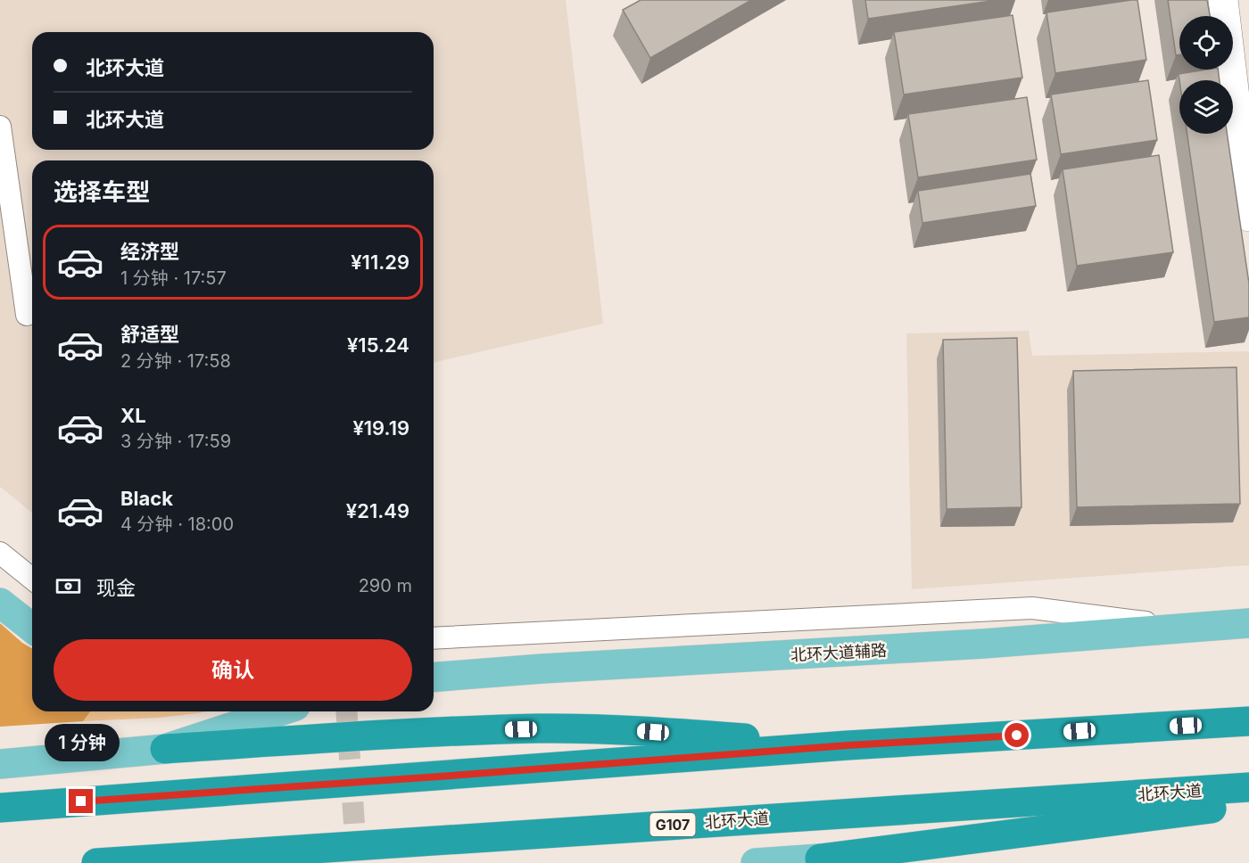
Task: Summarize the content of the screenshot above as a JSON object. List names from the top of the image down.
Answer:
{
  "streets": {
    "highway": ["北环大道", "G107"],
    "main road": ["北环大道辅路"]
  },
  "page": {
    "banner": ["北环大道", "北环大道"],
    "heading": "选择车型",
    "list": [
      {
        "name": "经济型",
        "note": "1 分钟 · 17:57",
        "value": "¥11.29"
      },
      {
        "name": "舒适型",
        "note": "2 分钟 · 17:58",
        "value": "¥15.24"
      },
      {
        "name": "XL",
        "note": "3 分钟 · 17:59",
        "value": "¥19.19"
      },
      {
        "name": "Black",
        "note": "4 分钟 · 18:00",
        "value": "¥21.49"
      }
    ],
    "pay": ["现金", "290 m"],
    "buttons": "确认",
    "bubble": "1 分钟"
  }
}
